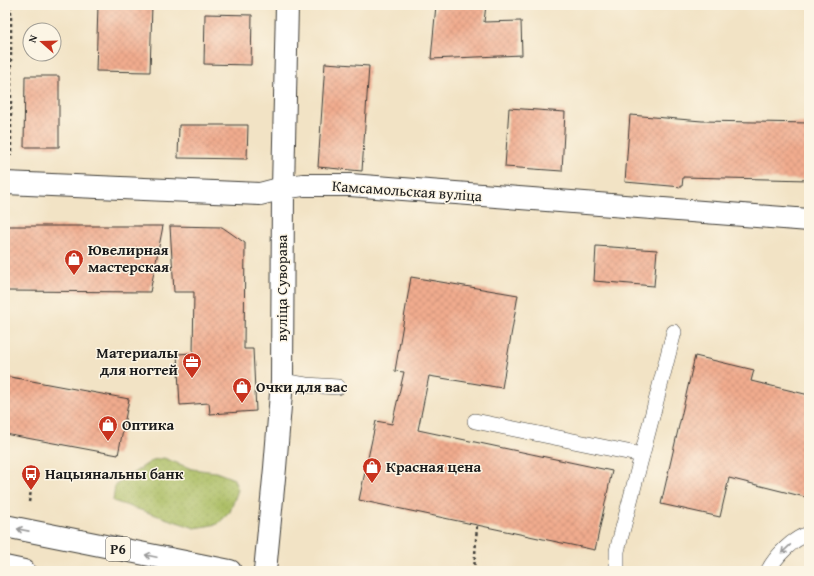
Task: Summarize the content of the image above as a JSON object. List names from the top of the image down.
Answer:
{
  "streets": {
    "street": ["Камсамольская вуліца", "вуліца Суворава", "Р6"]
  },
  "crossings": [
    ["Камсамольская вуліца", "вуліца Суворава"]
  ],
  "places": {
    "shop": [
      "Ювелирная мастерская",
      "Очки для вас",
      "Оптика",
      "Красная цена"
    ],
    "office": ["Материалы для ногтей"],
    "bus stop": ["Нацыянальны банк"]
  },
  "north": "left"
}
